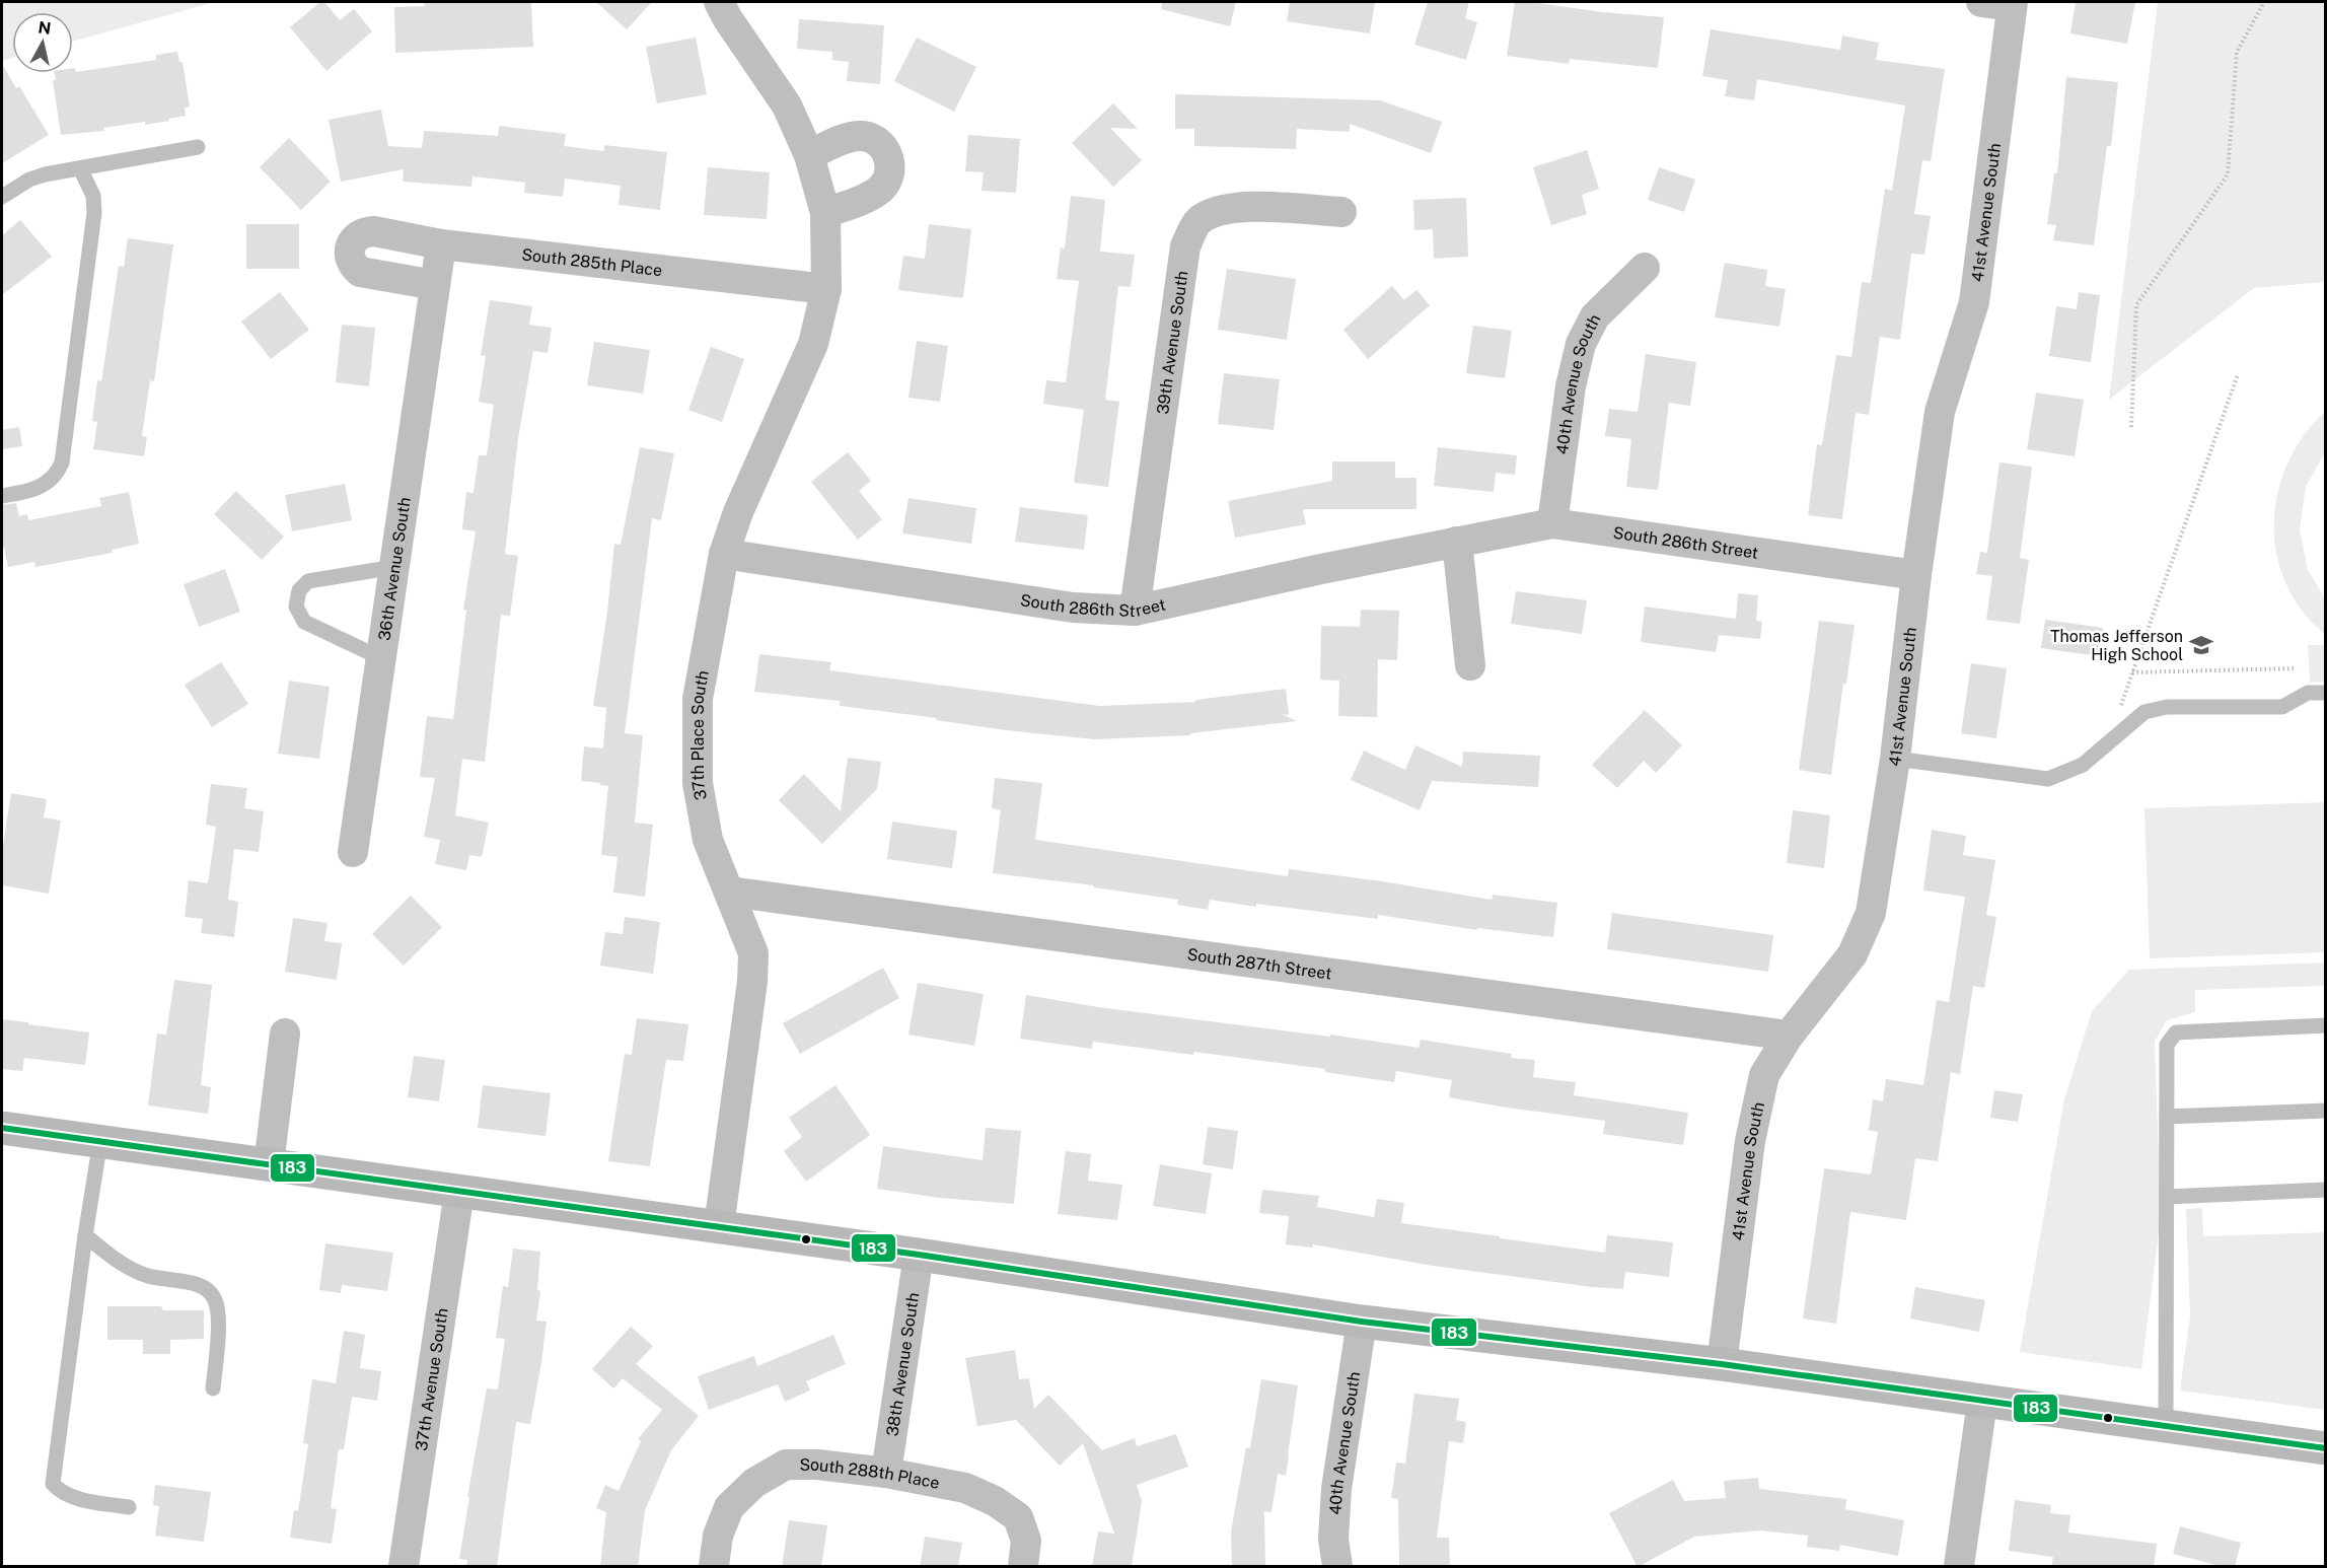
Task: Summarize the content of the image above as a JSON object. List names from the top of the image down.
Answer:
{
  "streets": {
    "street": [
      "41st Avenue South",
      "South 285th Place",
      "39th Avenue South",
      "40th Avenue South",
      "South 286th Street",
      "36th Avenue South",
      "37th Place South",
      "South 287th Street",
      "38th Avenue South",
      "37th Avenue South",
      "South 288th Place"
    ]
  },
  "crossings": [
    ["41st Avenue South", "South 286th Street"],
    ["41st Avenue South", "South 287th Street"],
    ["South 285th Place", "36th Avenue South"],
    ["South 285th Place", "37th Place South"],
    ["39th Avenue South", "South 286th Street"],
    ["40th Avenue South", "South 286th Street"],
    ["South 286th Street", "37th Place South"],
    ["37th Place South", "South 287th Street"],
    ["38th Avenue South", "South 288th Place"]
  ],
  "places": {
    "school or university": ["Thomas Jefferson High School"]
  },
  "lines": ["transit line 183"],
  "north": "top"
}
